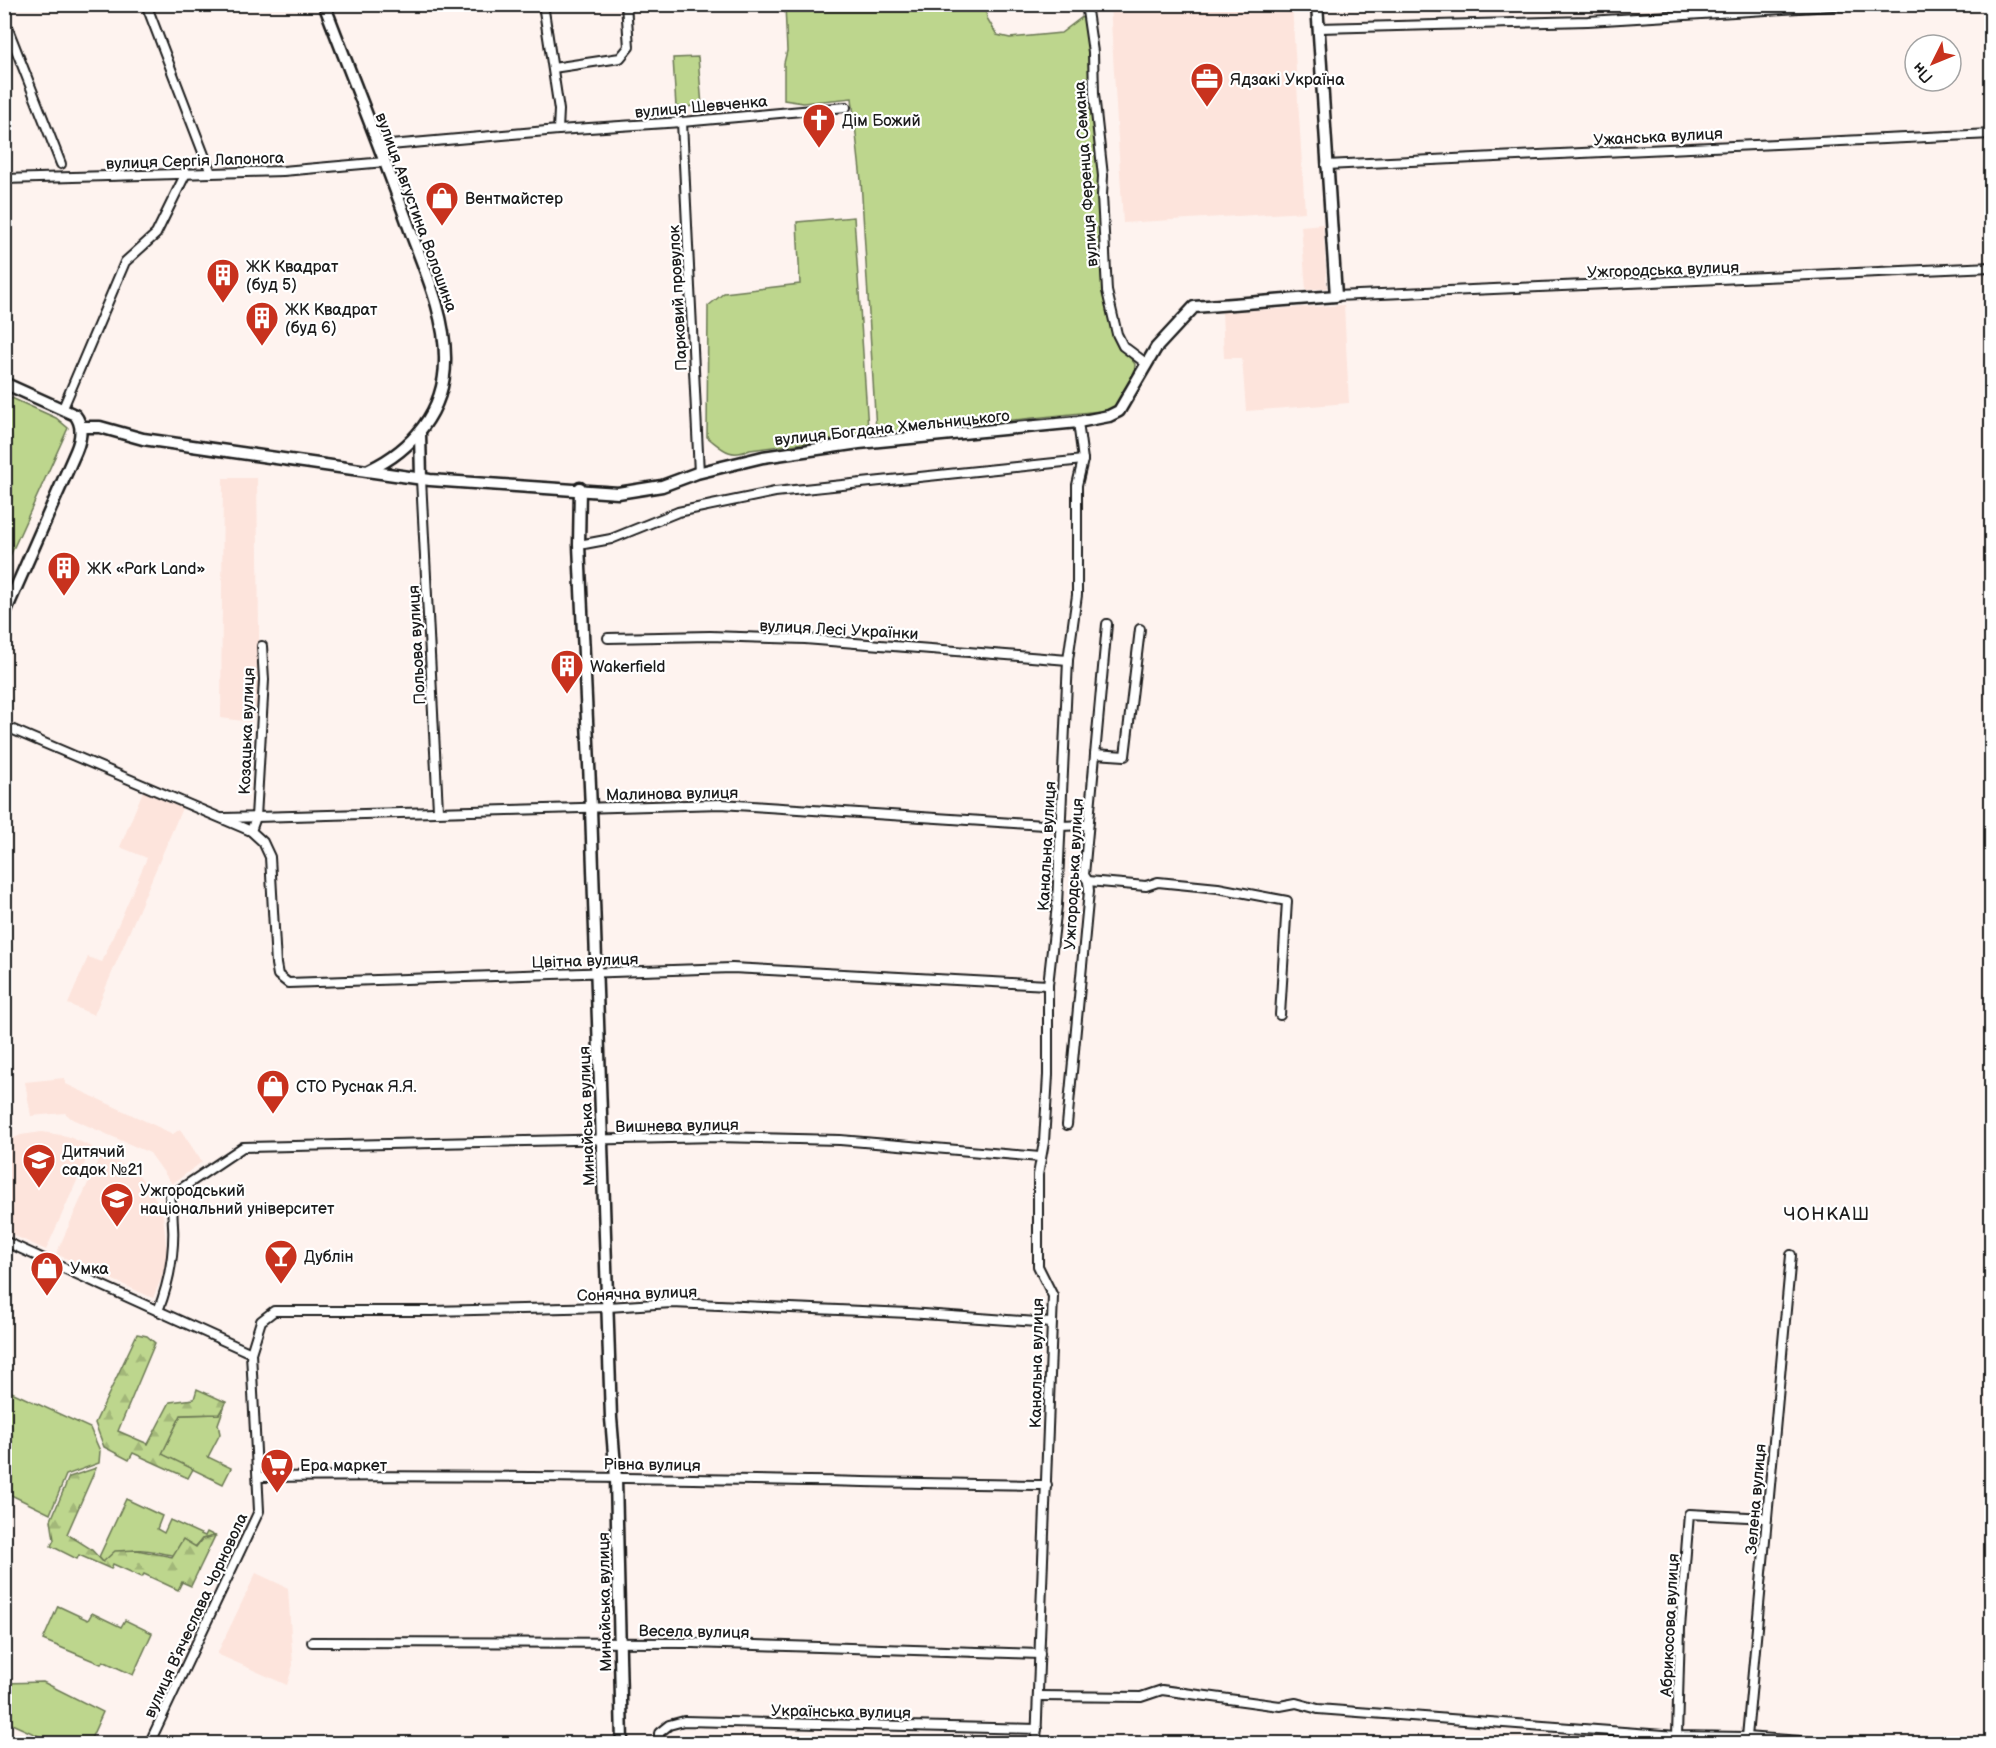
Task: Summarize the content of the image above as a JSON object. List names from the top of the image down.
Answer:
{
  "streets": {
    "street": [
      "вулиця Шевченка",
      "Ужанська вулиця",
      "вулиця Сергія Лапонога",
      "вулиця Ференца Семана",
      "вулиця Августина Волошина",
      "Ужгородська вулиця",
      "Парковий провулок",
      "вулиця Богдана Хмельницького",
      "вулиця Лесі Українки",
      "Польова вулиця",
      "Козацька вулиця",
      "Малинова вулиця",
      "Канальна вулиця",
      "Цвітна вулиця",
      "Минайська вулиця",
      "Вишнева вулиця",
      "Сонячна вулиця",
      "Рівна вулиця",
      "Зелена вулиця",
      "вулиця Вʼячеслава Чорновола",
      "Абрикосова вулиця",
      "Весела вулиця",
      "Українська вулиця"
    ]
  },
  "crossings": [
    ["вулиця Шевченка", "вулиця Августина Волошина"],
    ["вулиця Шевченка", "Парковий провулок"],
    ["вулиця Сергія Лапонога", "вулиця Августина Волошина"],
    ["вулиця Ференца Семана", "вулиця Богдана Хмельницького"],
    ["вулиця Августина Волошина", "вулиця Богдана Хмельницького"],
    ["вулиця Августина Волошина", "Польова вулиця"],
    ["Ужгородська вулиця", "вулиця Богдана Хмельницького"],
    ["Ужгородська вулиця", "Малинова вулиця"],
    ["Парковий провулок", "вулиця Богдана Хмельницького"],
    ["вулиця Богдана Хмельницького", "Польова вулиця"],
    ["вулиця Богдана Хмельницького", "Канальна вулиця"],
    ["вулиця Богдана Хмельницького", "Минайська вулиця"],
    ["вулиця Лесі Українки", "Канальна вулиця"],
    ["Польова вулиця", "Малинова вулиця"],
    ["Козацька вулиця", "Малинова вулиця"],
    ["Козацька вулиця", "Цвітна вулиця"],
    ["Малинова вулиця", "Канальна вулиця"],
    ["Малинова вулиця", "Минайська вулиця"],
    ["Канальна вулиця", "Цвітна вулиця"],
    ["Канальна вулиця", "Вишнева вулиця"],
    ["Канальна вулиця", "Сонячна вулиця"],
    ["Канальна вулиця", "Рівна вулиця"],
    ["Канальна вулиця", "Весела вулиця"],
    ["Канальна вулиця", "Українська вулиця"],
    ["Цвітна вулиця", "Минайська вулиця"],
    ["Минайська вулиця", "Вишнева вулиця"],
    ["Минайська вулиця", "Сонячна вулиця"],
    ["Минайська вулиця", "Рівна вулиця"],
    ["Минайська вулиця", "Весела вулиця"],
    ["Сонячна вулиця", "вулиця Вʼячеслава Чорновола"],
    ["Рівна вулиця", "вулиця Вʼячеслава Чорновола"],
    ["Зелена вулиця", "Абрикосова вулиця"]
  ],
  "districts": ["ЧОНКАШ"],
  "places": {
    "office": ["Ядзакі Україна"],
    "church": ["Дім Божий"],
    "shop": ["Вентмайстер", "СТО Руснак Я.Я.", "Умка"],
    "building": [
      "ЖК Квадрат (буд 5)",
      "ЖК Квадрат (буд 6)",
      "ЖК «Park Land»",
      "Wakerfield"
    ],
    "school or university": ["Дитячий садок №21", "Ужгородський національний університет"],
    "bar": ["Дублін"],
    "supermarket": ["Ера маркет"]
  },
  "north": "bottom left"
}
